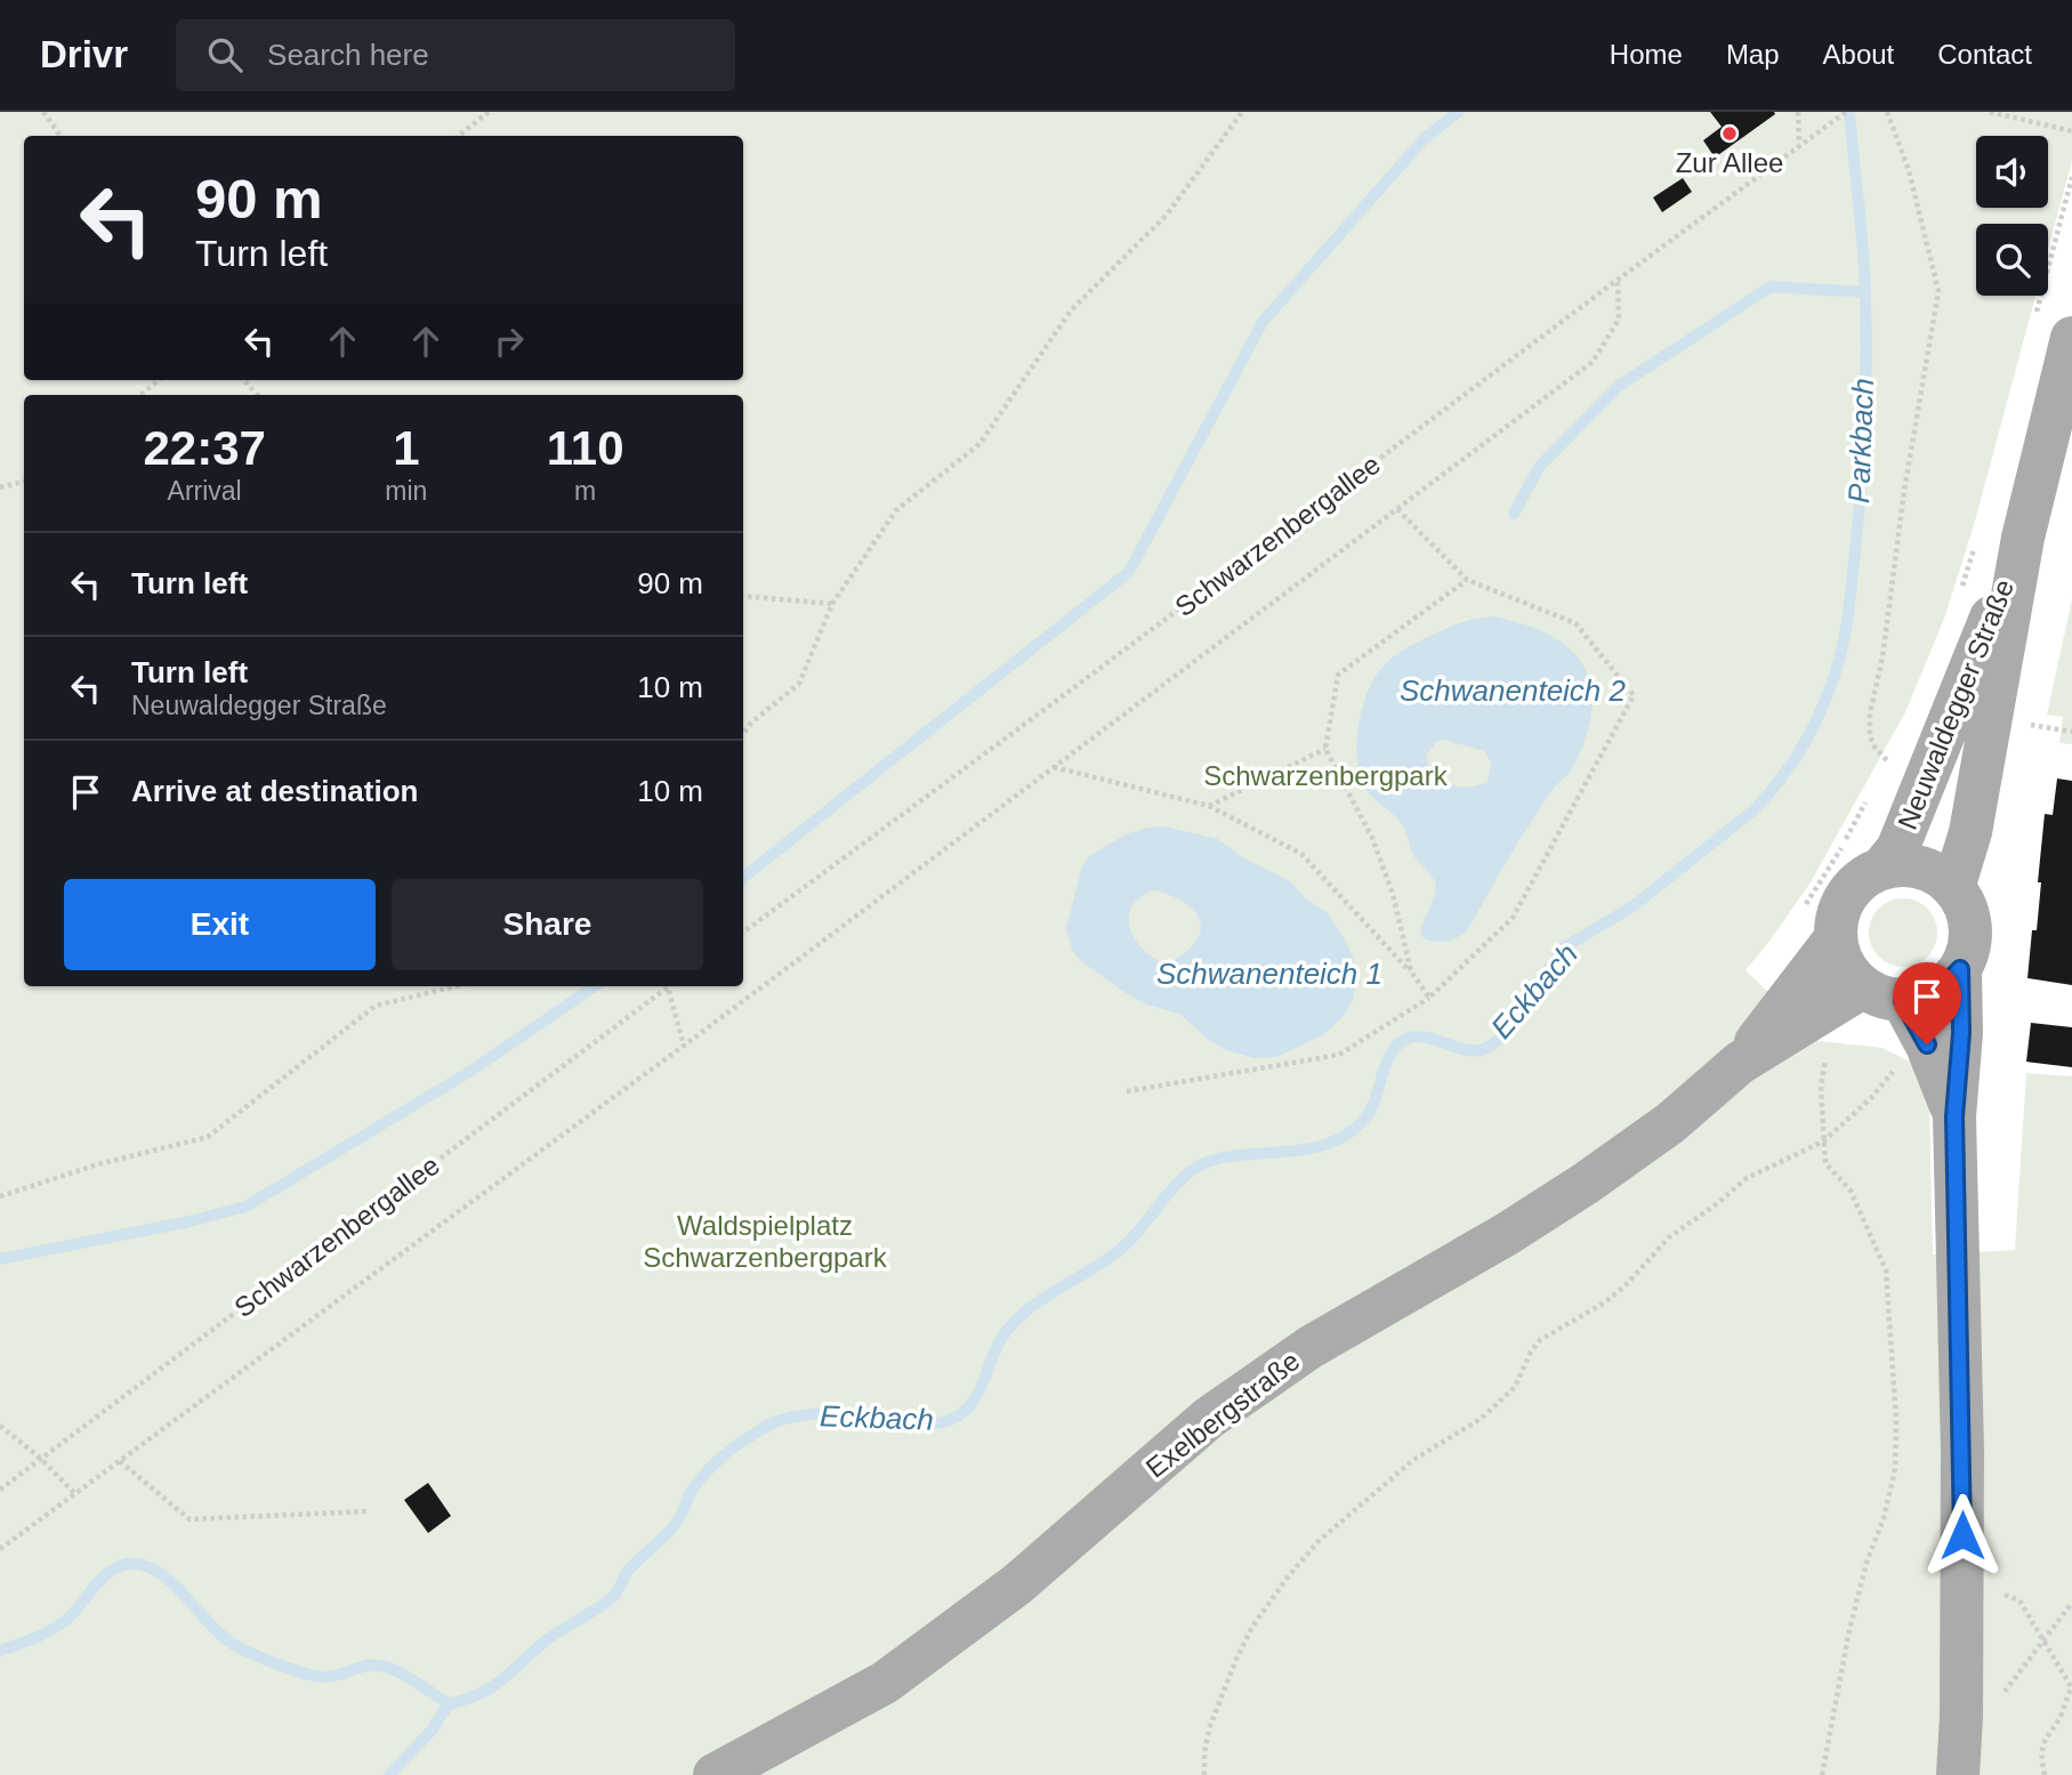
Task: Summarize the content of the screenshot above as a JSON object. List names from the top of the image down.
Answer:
{
  "streets": {
    "main road": ["Neuwaldegger Straße", "Exelbergstraße"],
    "path": ["Schwarzenbergallee"]
  },
  "crossings": [
    ["Neuwaldegger Straße", "Exelbergstraße"]
  ],
  "water": [
    "Parkbach",
    "Schwanenteich 2",
    "Schwanenteich 1",
    "Eckbach"
  ],
  "parks": ["Schwarzenbergpark", "Waldspielplatz Schwarzenbergpark"],
  "places": ["Zur Allee"],
  "page": {
    "header": "Drivr",
    "search": "Search here",
    "nav": [
      "Home",
      "Map",
      "About",
      "Contact"
    ],
    "turn": ["90 m", "Turn left"],
    "eta": [
      "22:37",
      "Arrival",
      "1",
      "min",
      "110",
      "m"
    ],
    "list": [
      {
        "name": "Turn left",
        "value": "90 m"
      },
      {
        "name": "Turn left",
        "note": "Neuwaldegger Straße",
        "value": "10 m"
      },
      {
        "name": "Arrive at destination",
        "value": "10 m"
      }
    ],
    "buttons": ["Exit", "Share"]
  }
}
